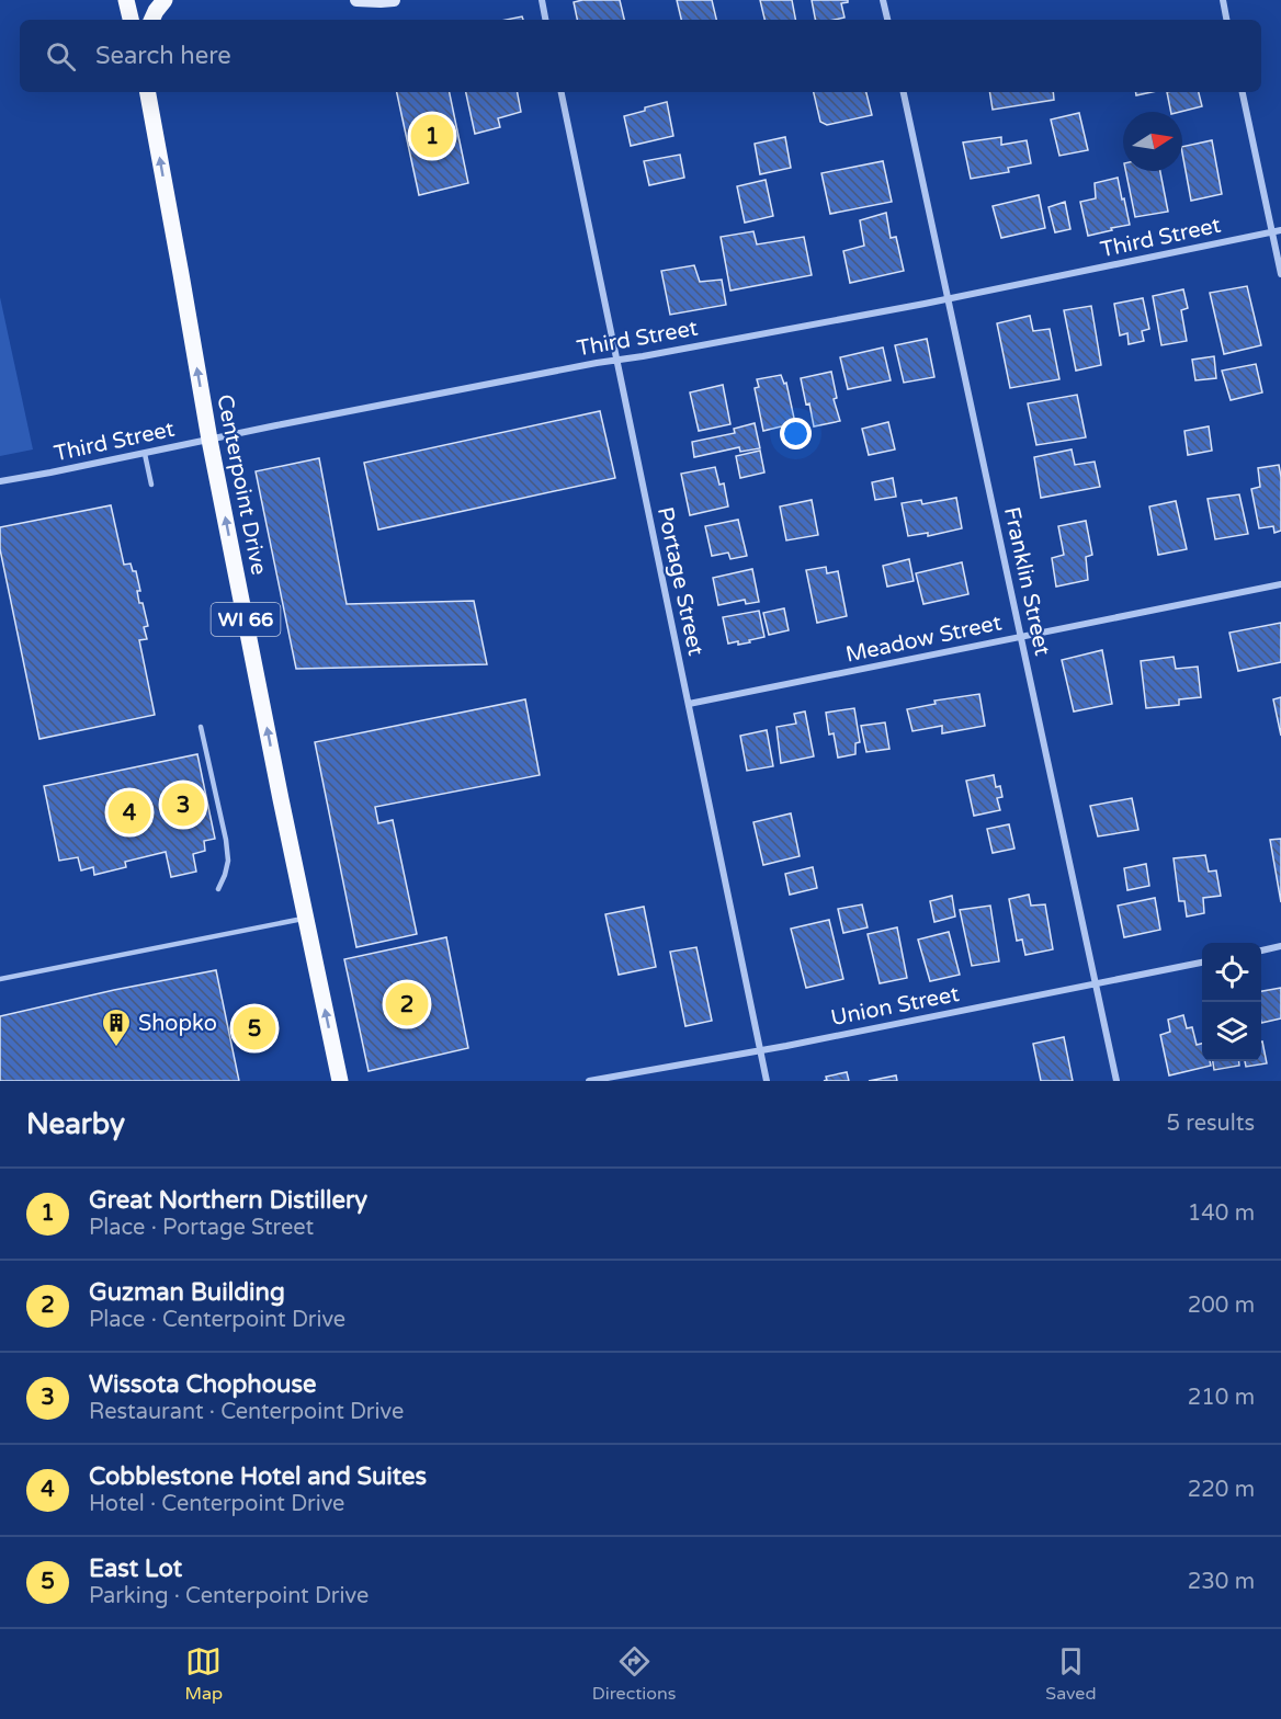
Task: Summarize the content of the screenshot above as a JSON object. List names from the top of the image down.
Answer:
{
  "streets": {
    "main road": ["Centerpoint Drive", "WI 66"],
    "street": [
      "Third Street",
      "Portage Street",
      "Franklin Street",
      "Meadow Street",
      "Union Street"
    ]
  },
  "crossings": [
    ["Third Street", "Centerpoint Drive"],
    ["Third Street", "Portage Street"],
    ["Third Street", "Franklin Street"],
    ["Portage Street", "Meadow Street"],
    ["Portage Street", "Union Street"],
    ["Franklin Street", "Meadow Street"],
    ["Franklin Street", "Union Street"]
  ],
  "one_way": ["Centerpoint Drive"],
  "places": {
    "building": ["Shopko"]
  },
  "north": "right",
  "page": {
    "search": "Search here",
    "pins": [
      "1",
      "3",
      "4",
      "2",
      "5"
    ],
    "heading": ["Nearby", "5 results"],
    "list": [
      {
        "mark": "1",
        "name": "Great Northern Distillery",
        "note": "Place · Portage Street",
        "value": "140 m"
      },
      {
        "mark": "2",
        "name": "Guzman Building",
        "note": "Place · Centerpoint Drive",
        "value": "200 m"
      },
      {
        "mark": "3",
        "name": "Wissota Chophouse",
        "note": "Restaurant · Centerpoint Drive",
        "value": "210 m"
      },
      {
        "mark": "4",
        "name": "Cobblestone Hotel and Suites",
        "note": "Hotel · Centerpoint Drive",
        "value": "220 m"
      },
      {
        "mark": "5",
        "name": "East Lot",
        "note": "Parking · Centerpoint Drive",
        "value": "230 m"
      }
    ],
    "nav": ["Map", "Directions", "Saved"]
  }
}
